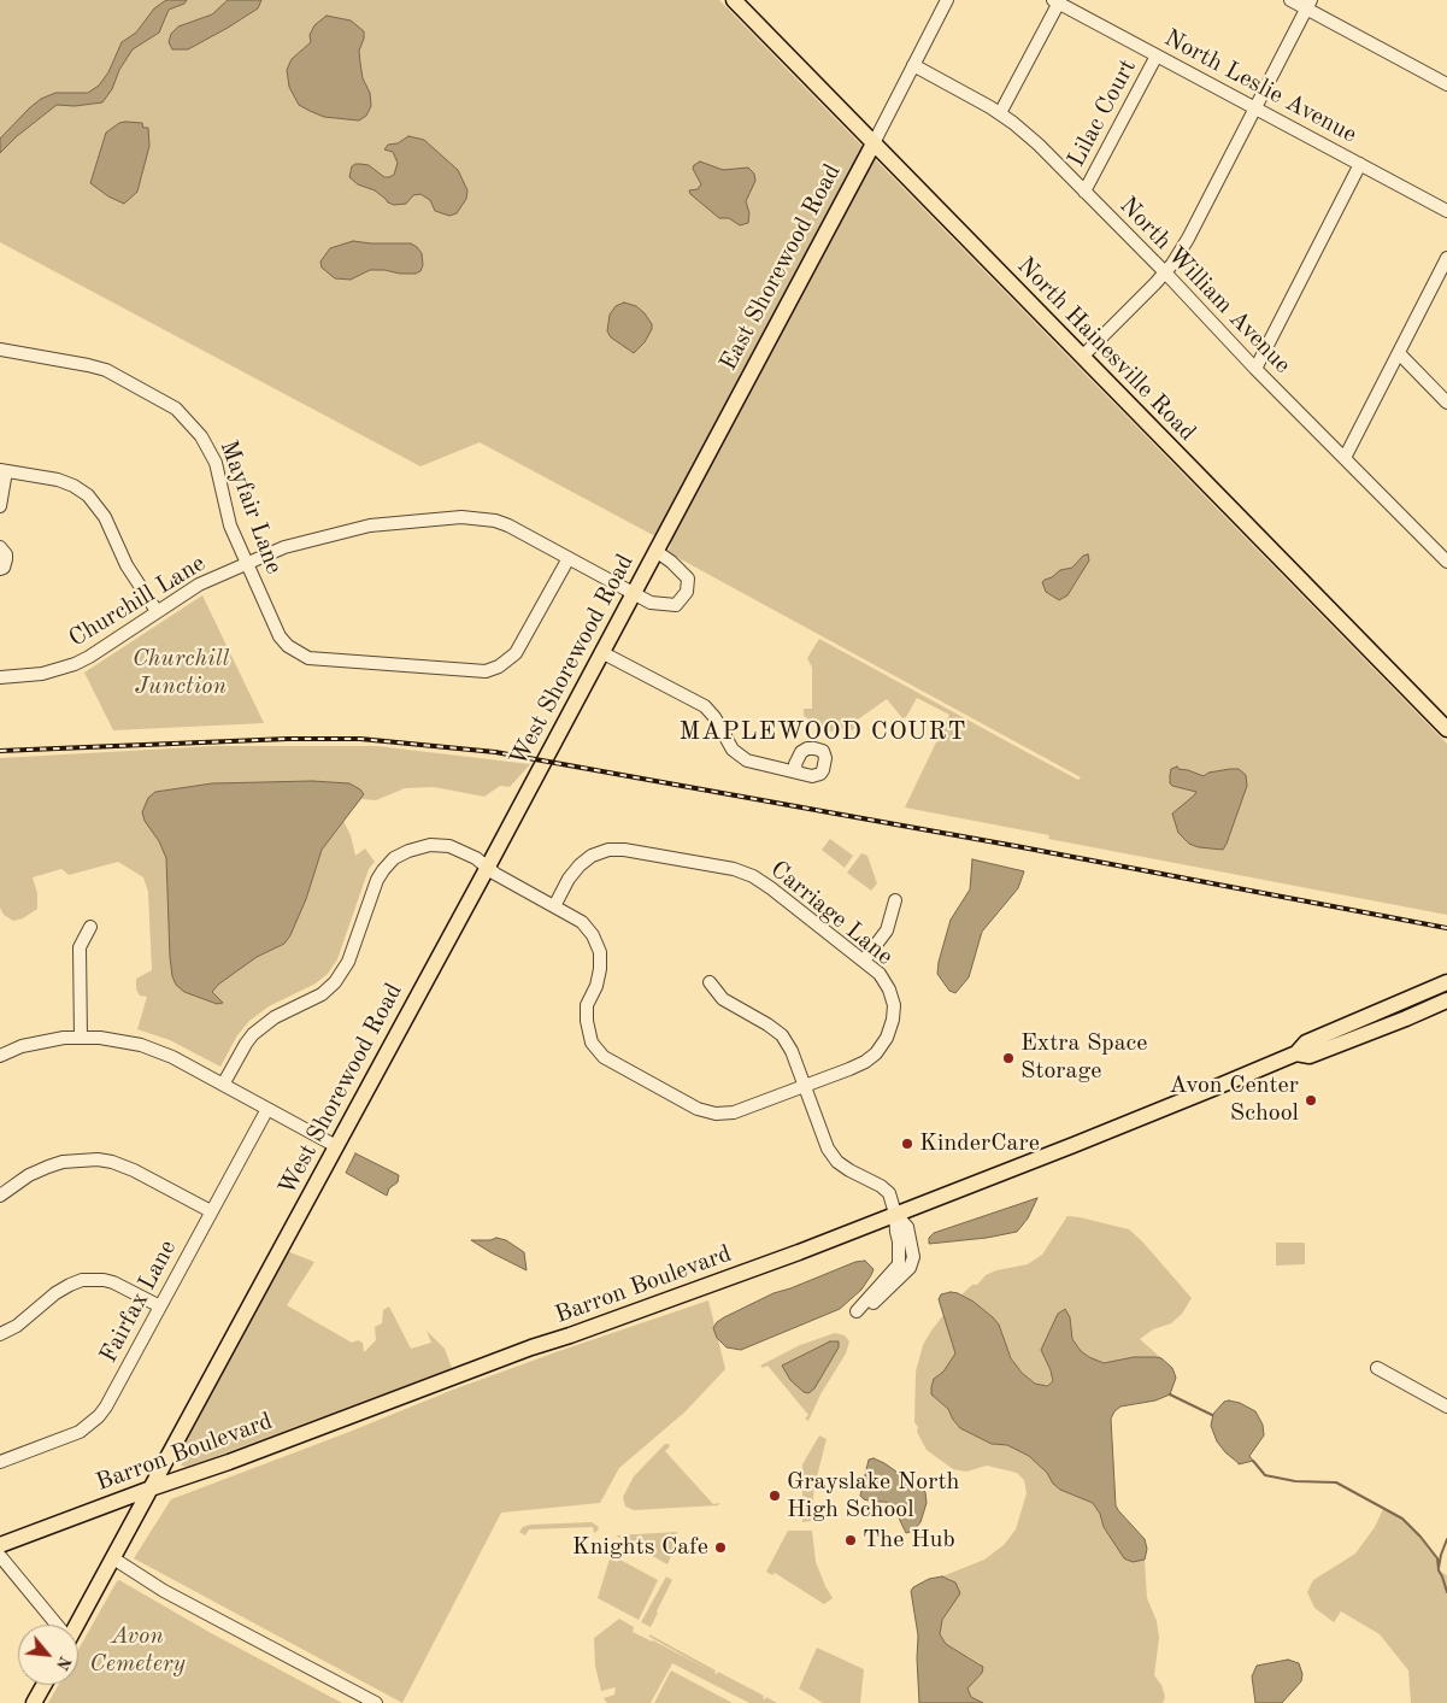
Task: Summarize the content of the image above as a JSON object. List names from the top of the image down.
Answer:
{
  "streets": {
    "main road": [
      "East Shorewood Road",
      "North Hainesville Road",
      "West Shorewood Road",
      "Barron Boulevard"
    ],
    "street": [
      "North Leslie Avenue",
      "Lilac Court",
      "North William Avenue",
      "Mayfair Lane",
      "Churchill Lane",
      "Carriage Lane",
      "Fairfax Lane"
    ]
  },
  "crossings": [
    ["North Leslie Avenue", "Lilac Court"],
    ["Lilac Court", "North William Avenue"],
    ["East Shorewood Road", "North William Avenue"],
    ["East Shorewood Road", "North Hainesville Road"],
    ["East Shorewood Road", "Churchill Lane"],
    ["East Shorewood Road", "West Shorewood Road"],
    ["Mayfair Lane", "Churchill Lane"],
    ["Churchill Lane", "West Shorewood Road"],
    ["West Shorewood Road", "Carriage Lane"],
    ["West Shorewood Road", "Barron Boulevard"]
  ],
  "districts": ["MAPLEWOOD COURT"],
  "parks": ["Churchill Junction", "Avon Cemetery"],
  "places": [
    "Extra Space Storage",
    "Avon Center School",
    "KinderCare",
    "Grayslake North High School",
    "The Hub",
    "Knights Cafe"
  ],
  "north": "bottom right"
}
